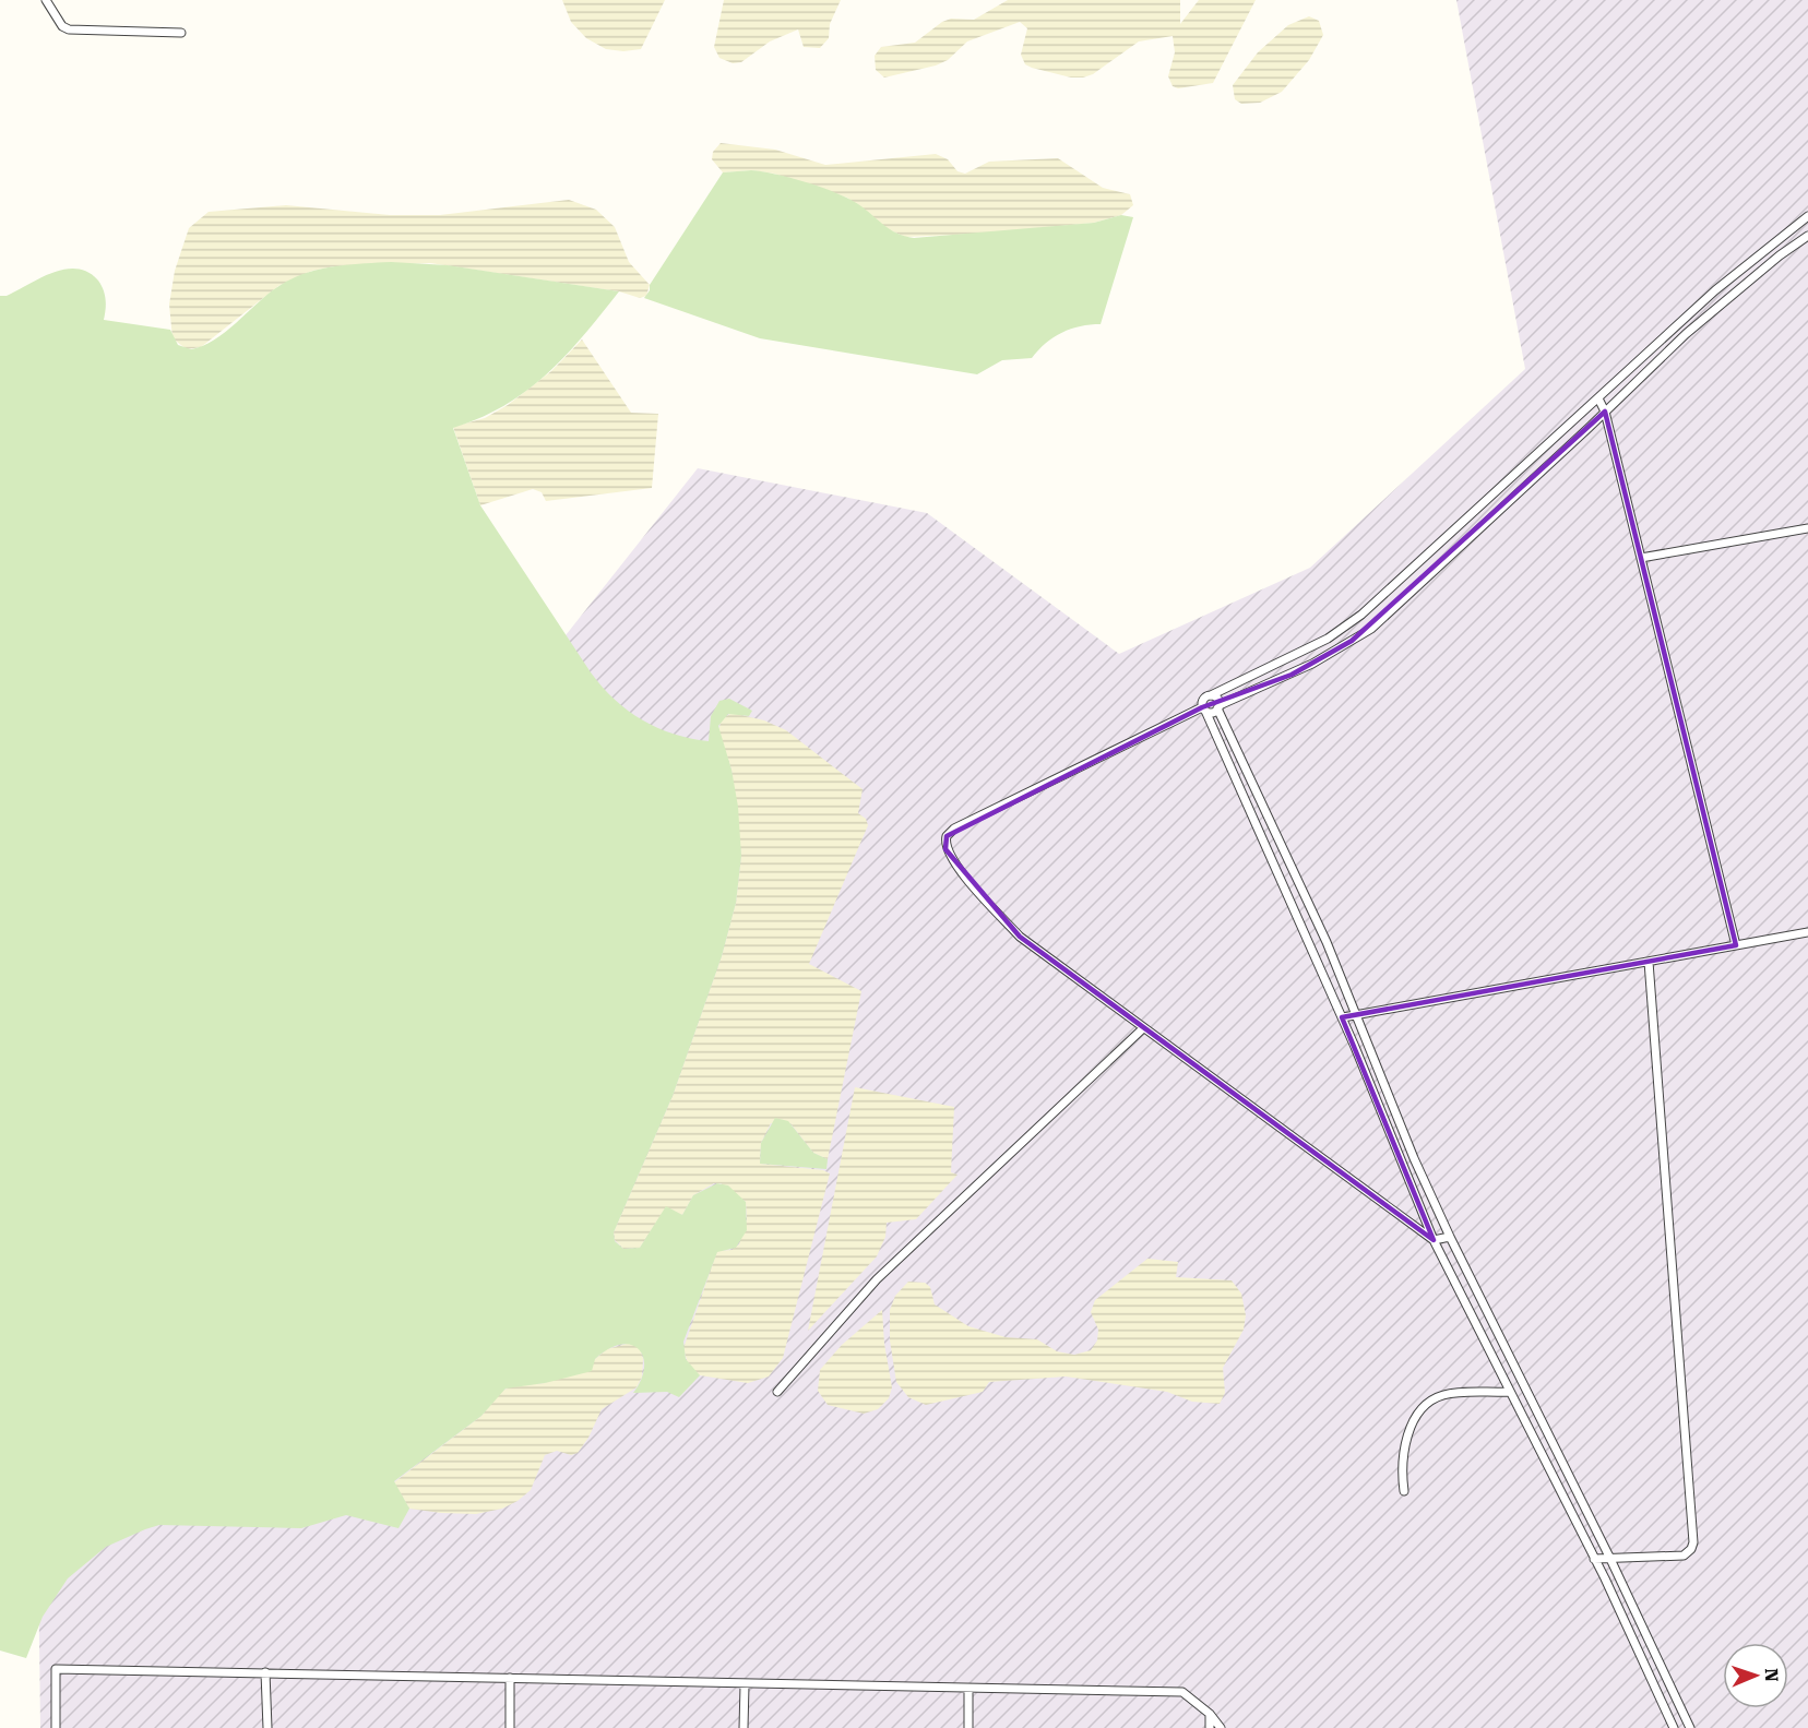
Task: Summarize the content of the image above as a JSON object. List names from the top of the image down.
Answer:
{
  "north": "right"
}
